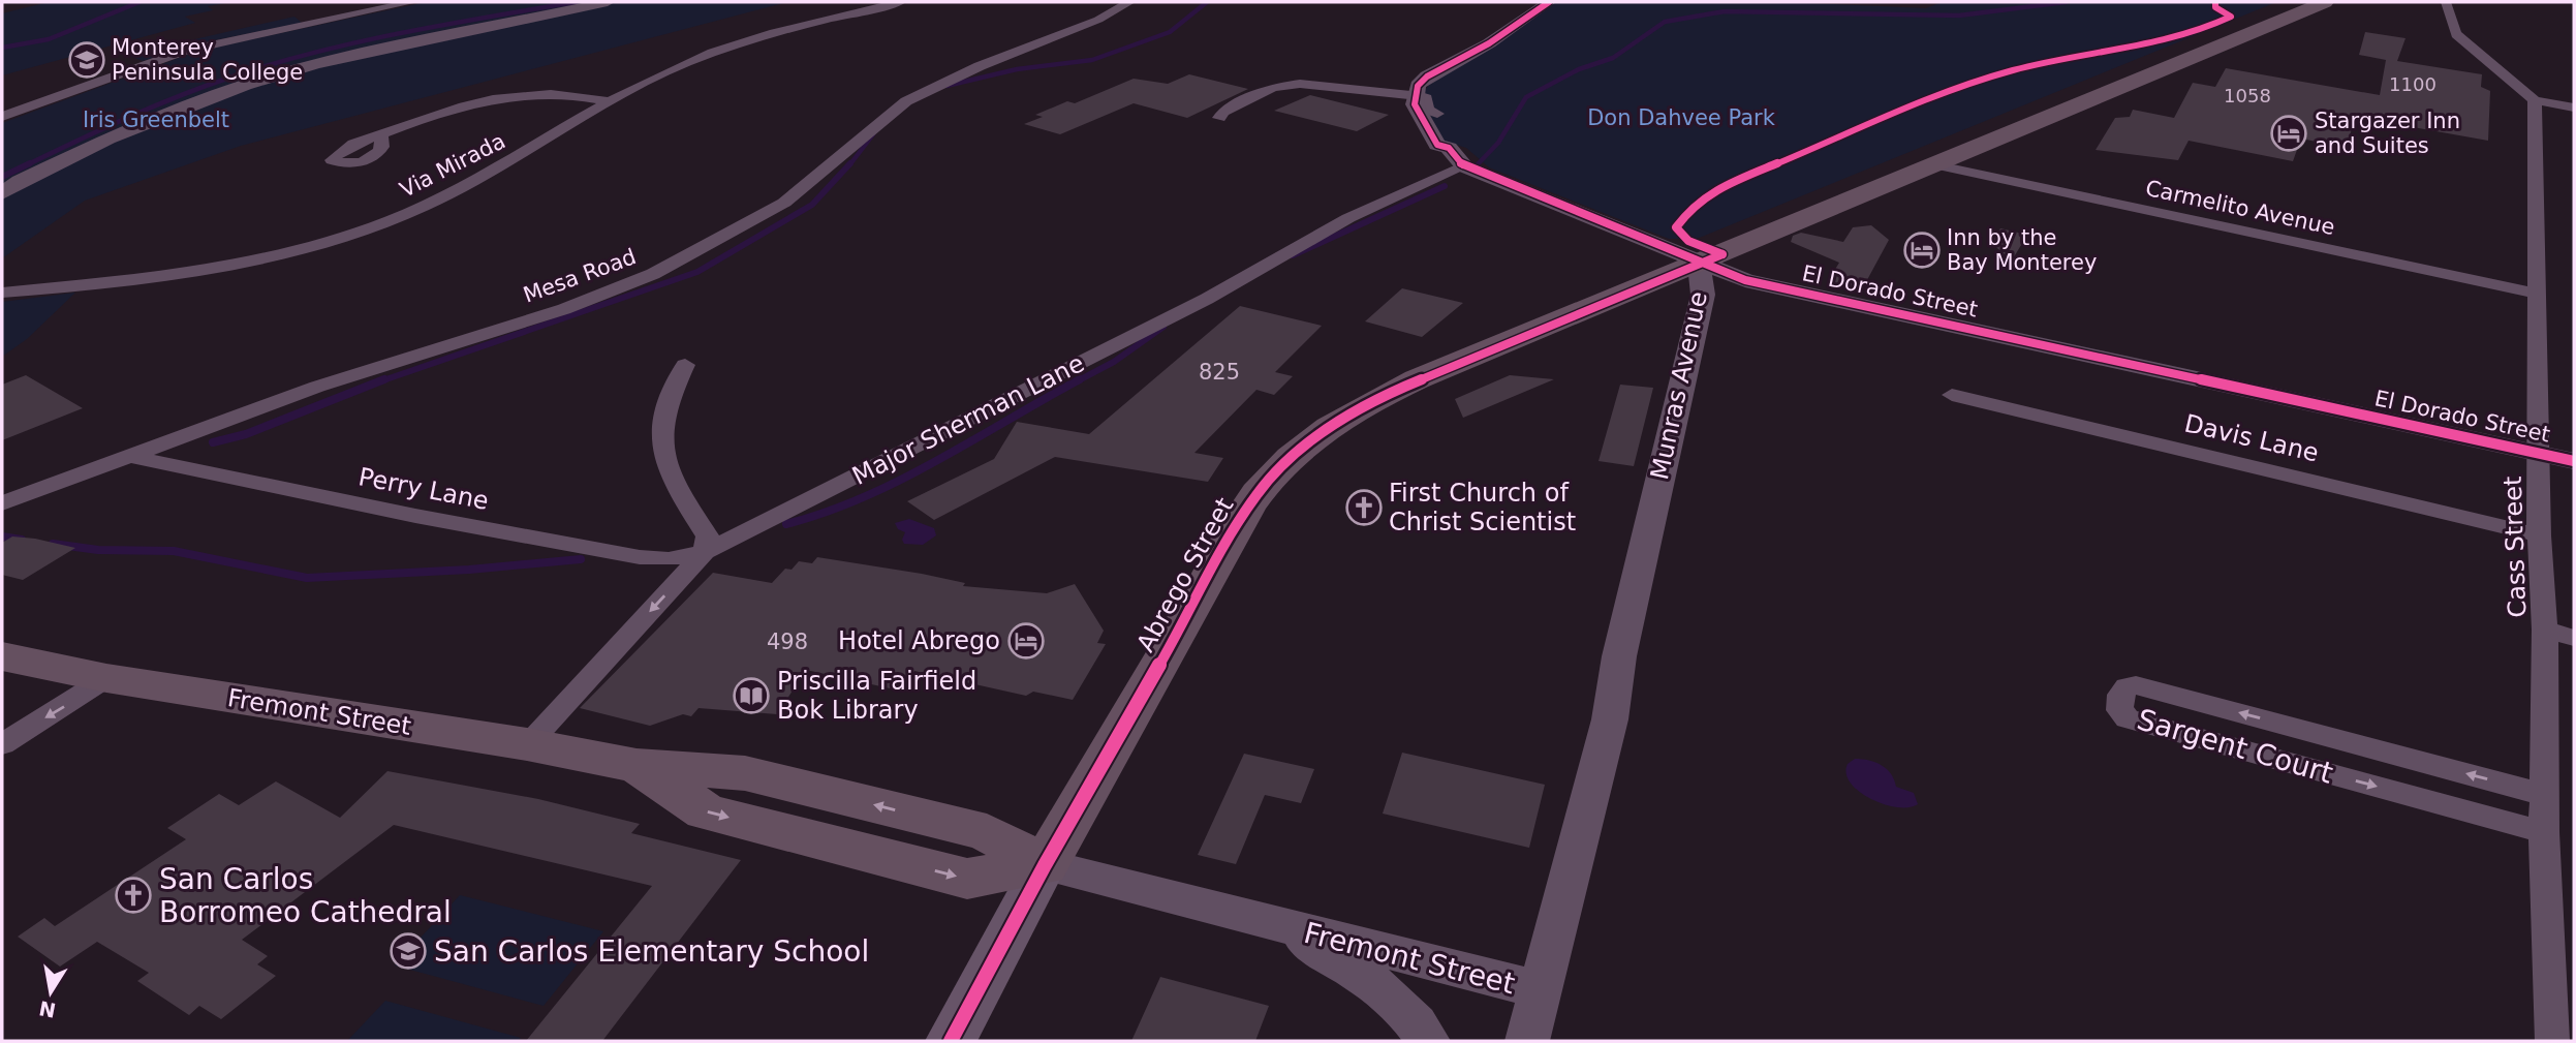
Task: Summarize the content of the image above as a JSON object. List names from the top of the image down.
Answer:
{
  "streets": {
    "main road": ["Munras Avenue", "Abrego Street", "Fremont Street"],
    "street": [
      "Via Mirada",
      "Carmelito Avenue",
      "Mesa Road",
      "El Dorado Street",
      "Major Sherman Lane",
      "Davis Lane",
      "Perry Lane",
      "Cass Street",
      "Sargent Court"
    ]
  },
  "crossings": [
    ["Carmelito Avenue", "Munras Avenue"],
    ["Carmelito Avenue", "Cass Street"],
    ["Mesa Road", "Perry Lane"],
    ["El Dorado Street", "Munras Avenue"],
    ["El Dorado Street", "Major Sherman Lane"],
    ["El Dorado Street", "Cass Street"],
    ["El Dorado Street", "Abrego Street"],
    ["Munras Avenue", "Abrego Street"],
    ["Munras Avenue", "Fremont Street"],
    ["Major Sherman Lane", "Perry Lane"],
    ["Major Sherman Lane", "Fremont Street"],
    ["Davis Lane", "Cass Street"],
    ["Cass Street", "Sargent Court"],
    ["Abrego Street", "Fremont Street"]
  ],
  "parks": ["Don Dahvee Park", "Iris Greenbelt"],
  "places": {
    "school or university": ["Monterey Peninsula College", "San Carlos Elementary School"],
    "hotel": ["Stargazer Inn and Suites", "Inn by the Bay Monterey", "Hotel Abrego"],
    "church": ["First Church of Christ Scientist", "San Carlos Borromeo Cathedral"],
    "library": ["Priscilla Fairfield Bok Library"]
  },
  "house_numbers": [
    "1100",
    "1058",
    "825",
    "498"
  ],
  "north": "bottom"
}
